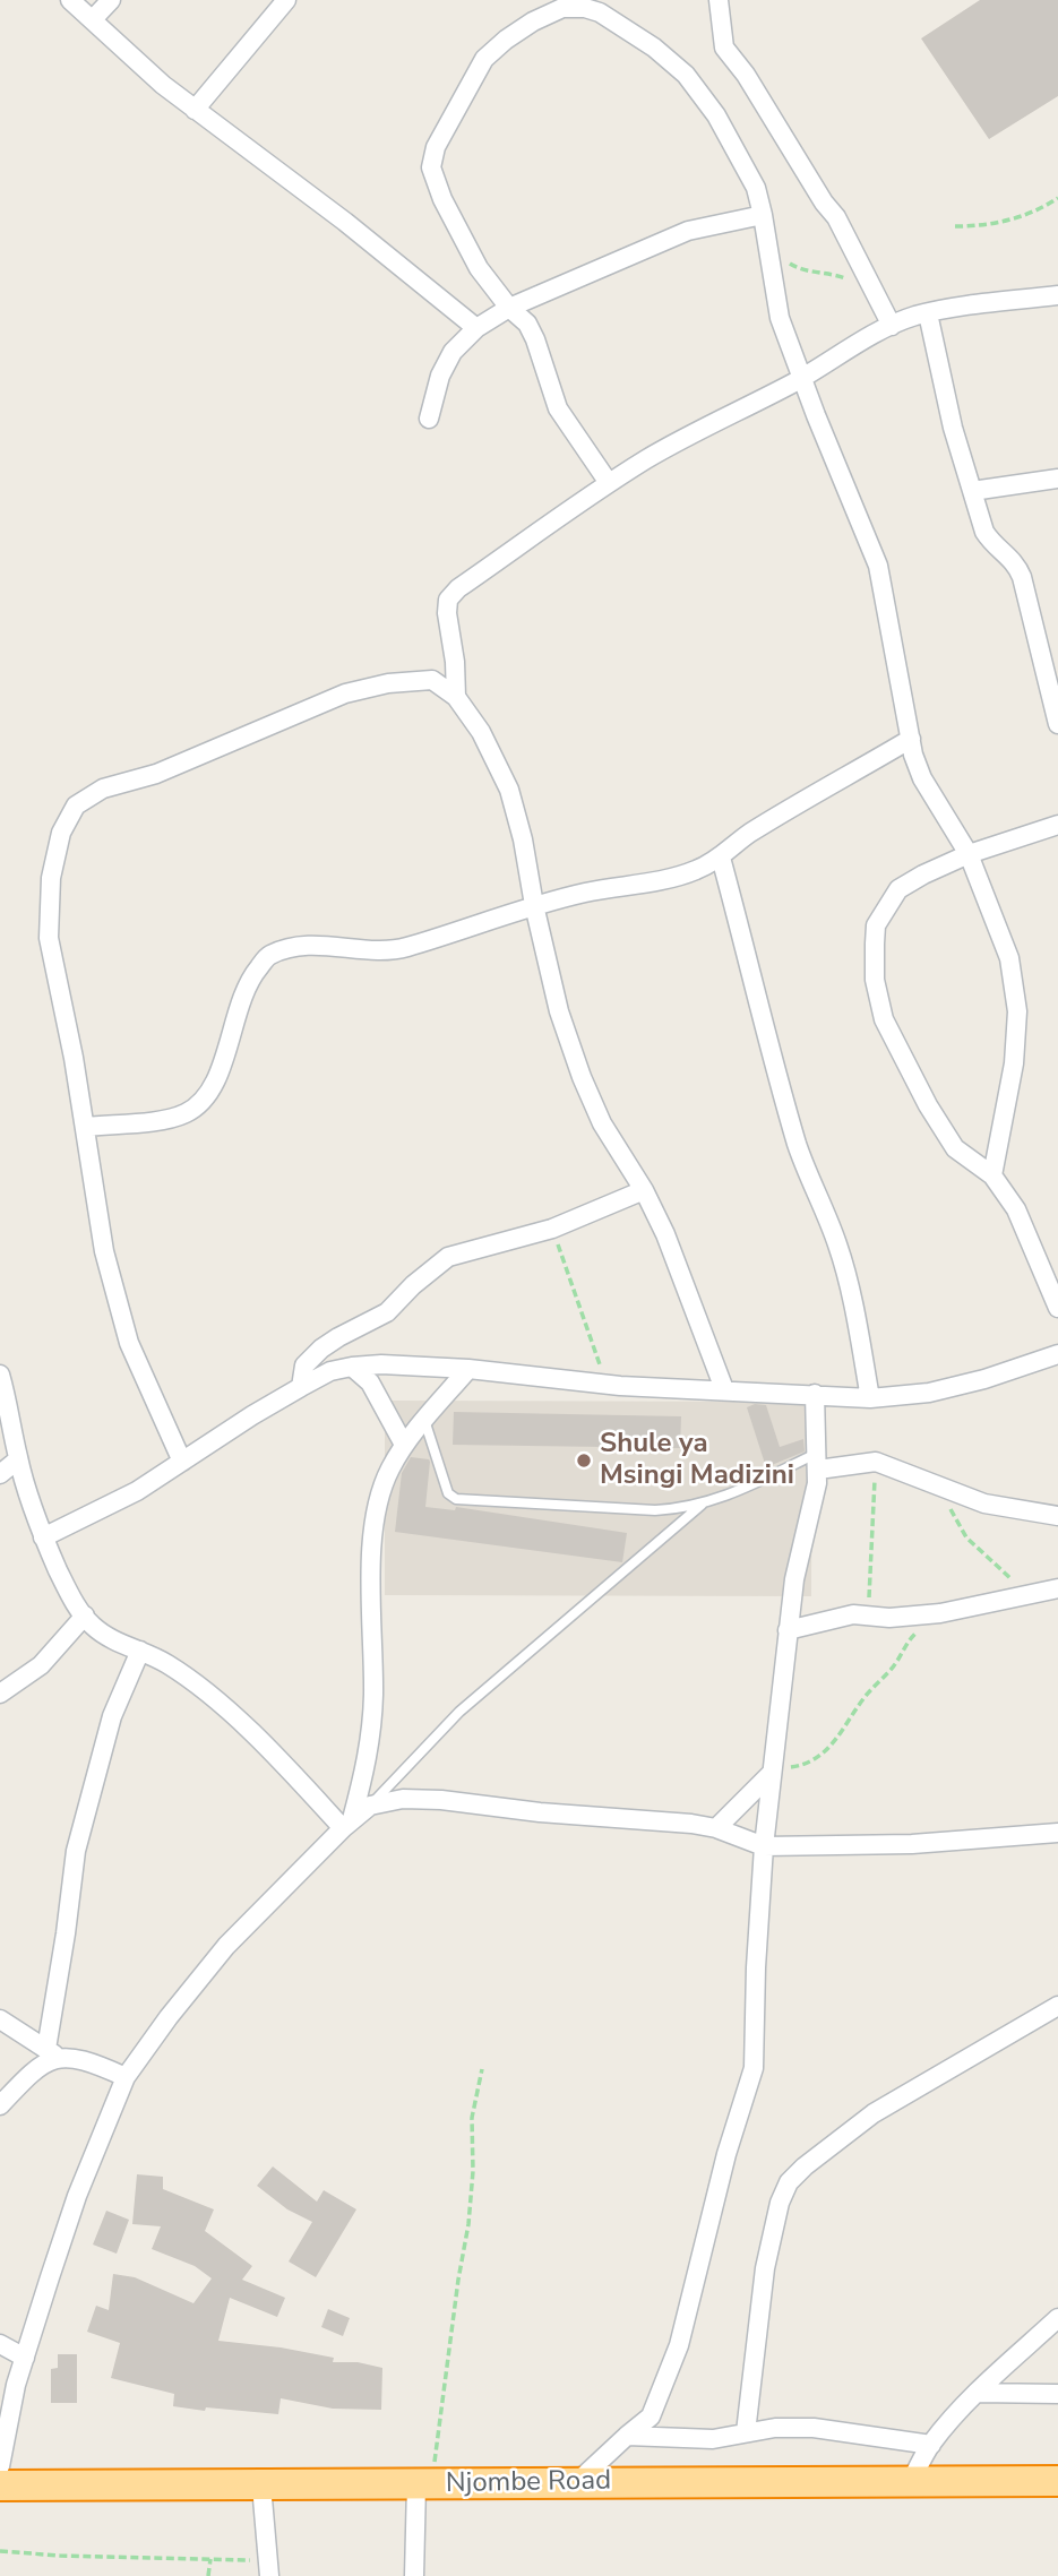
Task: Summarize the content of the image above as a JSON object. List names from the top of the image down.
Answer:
{
  "streets": {
    "highway": ["Njombe Road"]
  },
  "places": ["Shule ya Msingi Madizini"]
}
